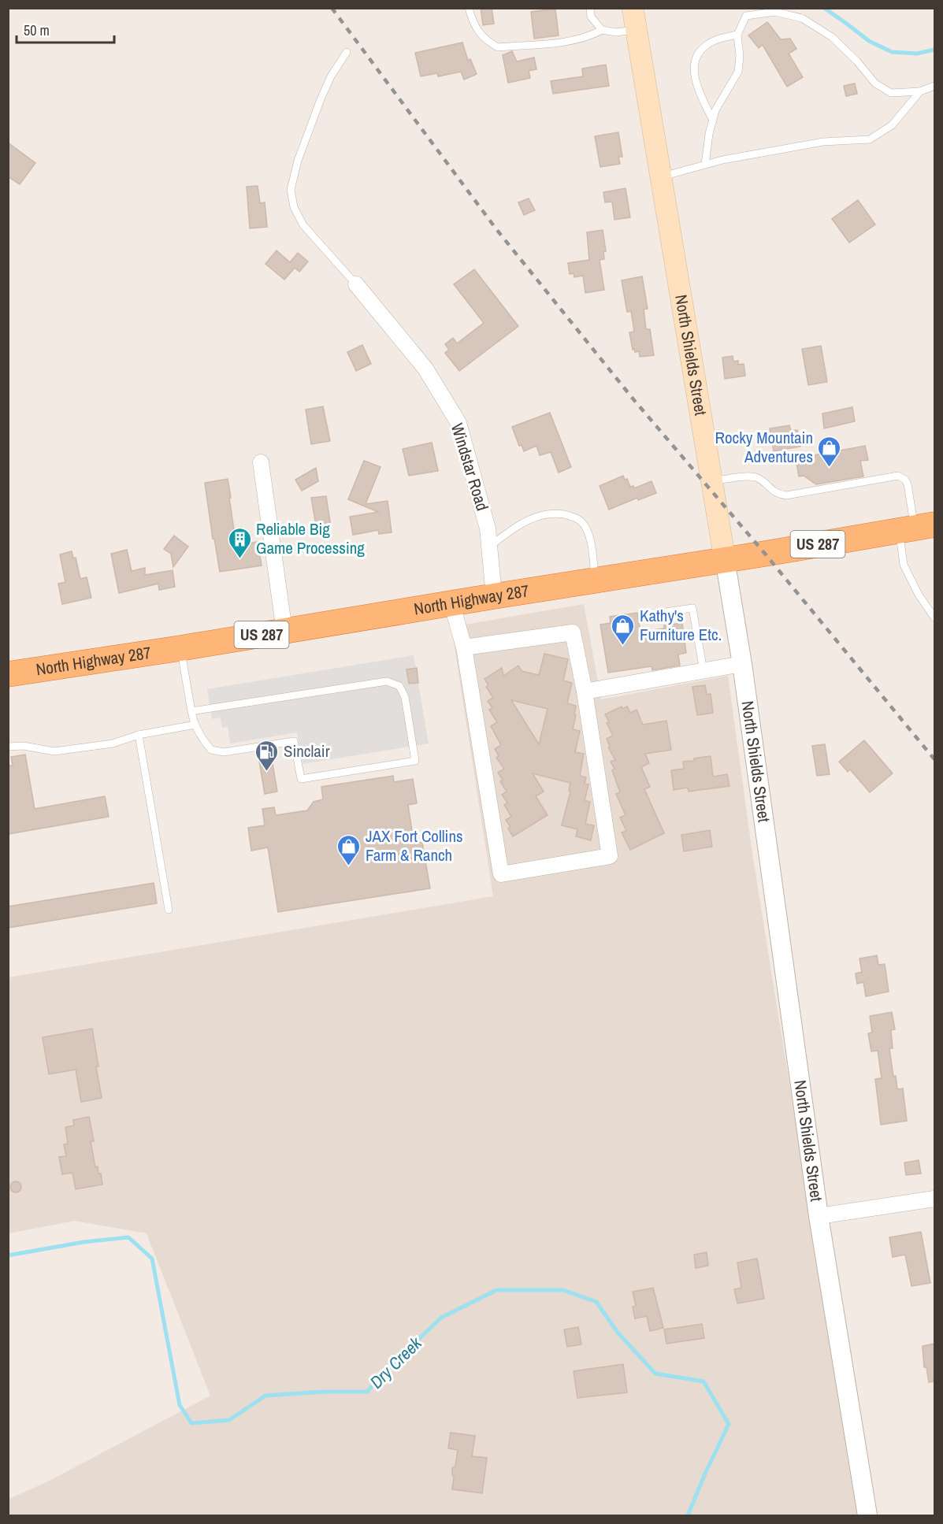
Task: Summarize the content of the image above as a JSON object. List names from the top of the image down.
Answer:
{
  "streets": {
    "highway": ["US 287", "North Highway 287"],
    "main road": ["North Shields Street"],
    "street": ["Windstar Road"]
  },
  "crossings": [
    ["North Shields Street", "North Highway 287"],
    ["Windstar Road", "North Highway 287"]
  ],
  "water": ["Dry Creek"],
  "places": {
    "shop": ["Rocky Mountain Adventures", "Kathy's Furniture Etc.", "JAX Fort Collins Farm & Ranch"],
    "building": ["Reliable Big Game Processing"],
    "fuel station": ["Sinclair"]
  },
  "scale_bar": "50 m"
}
